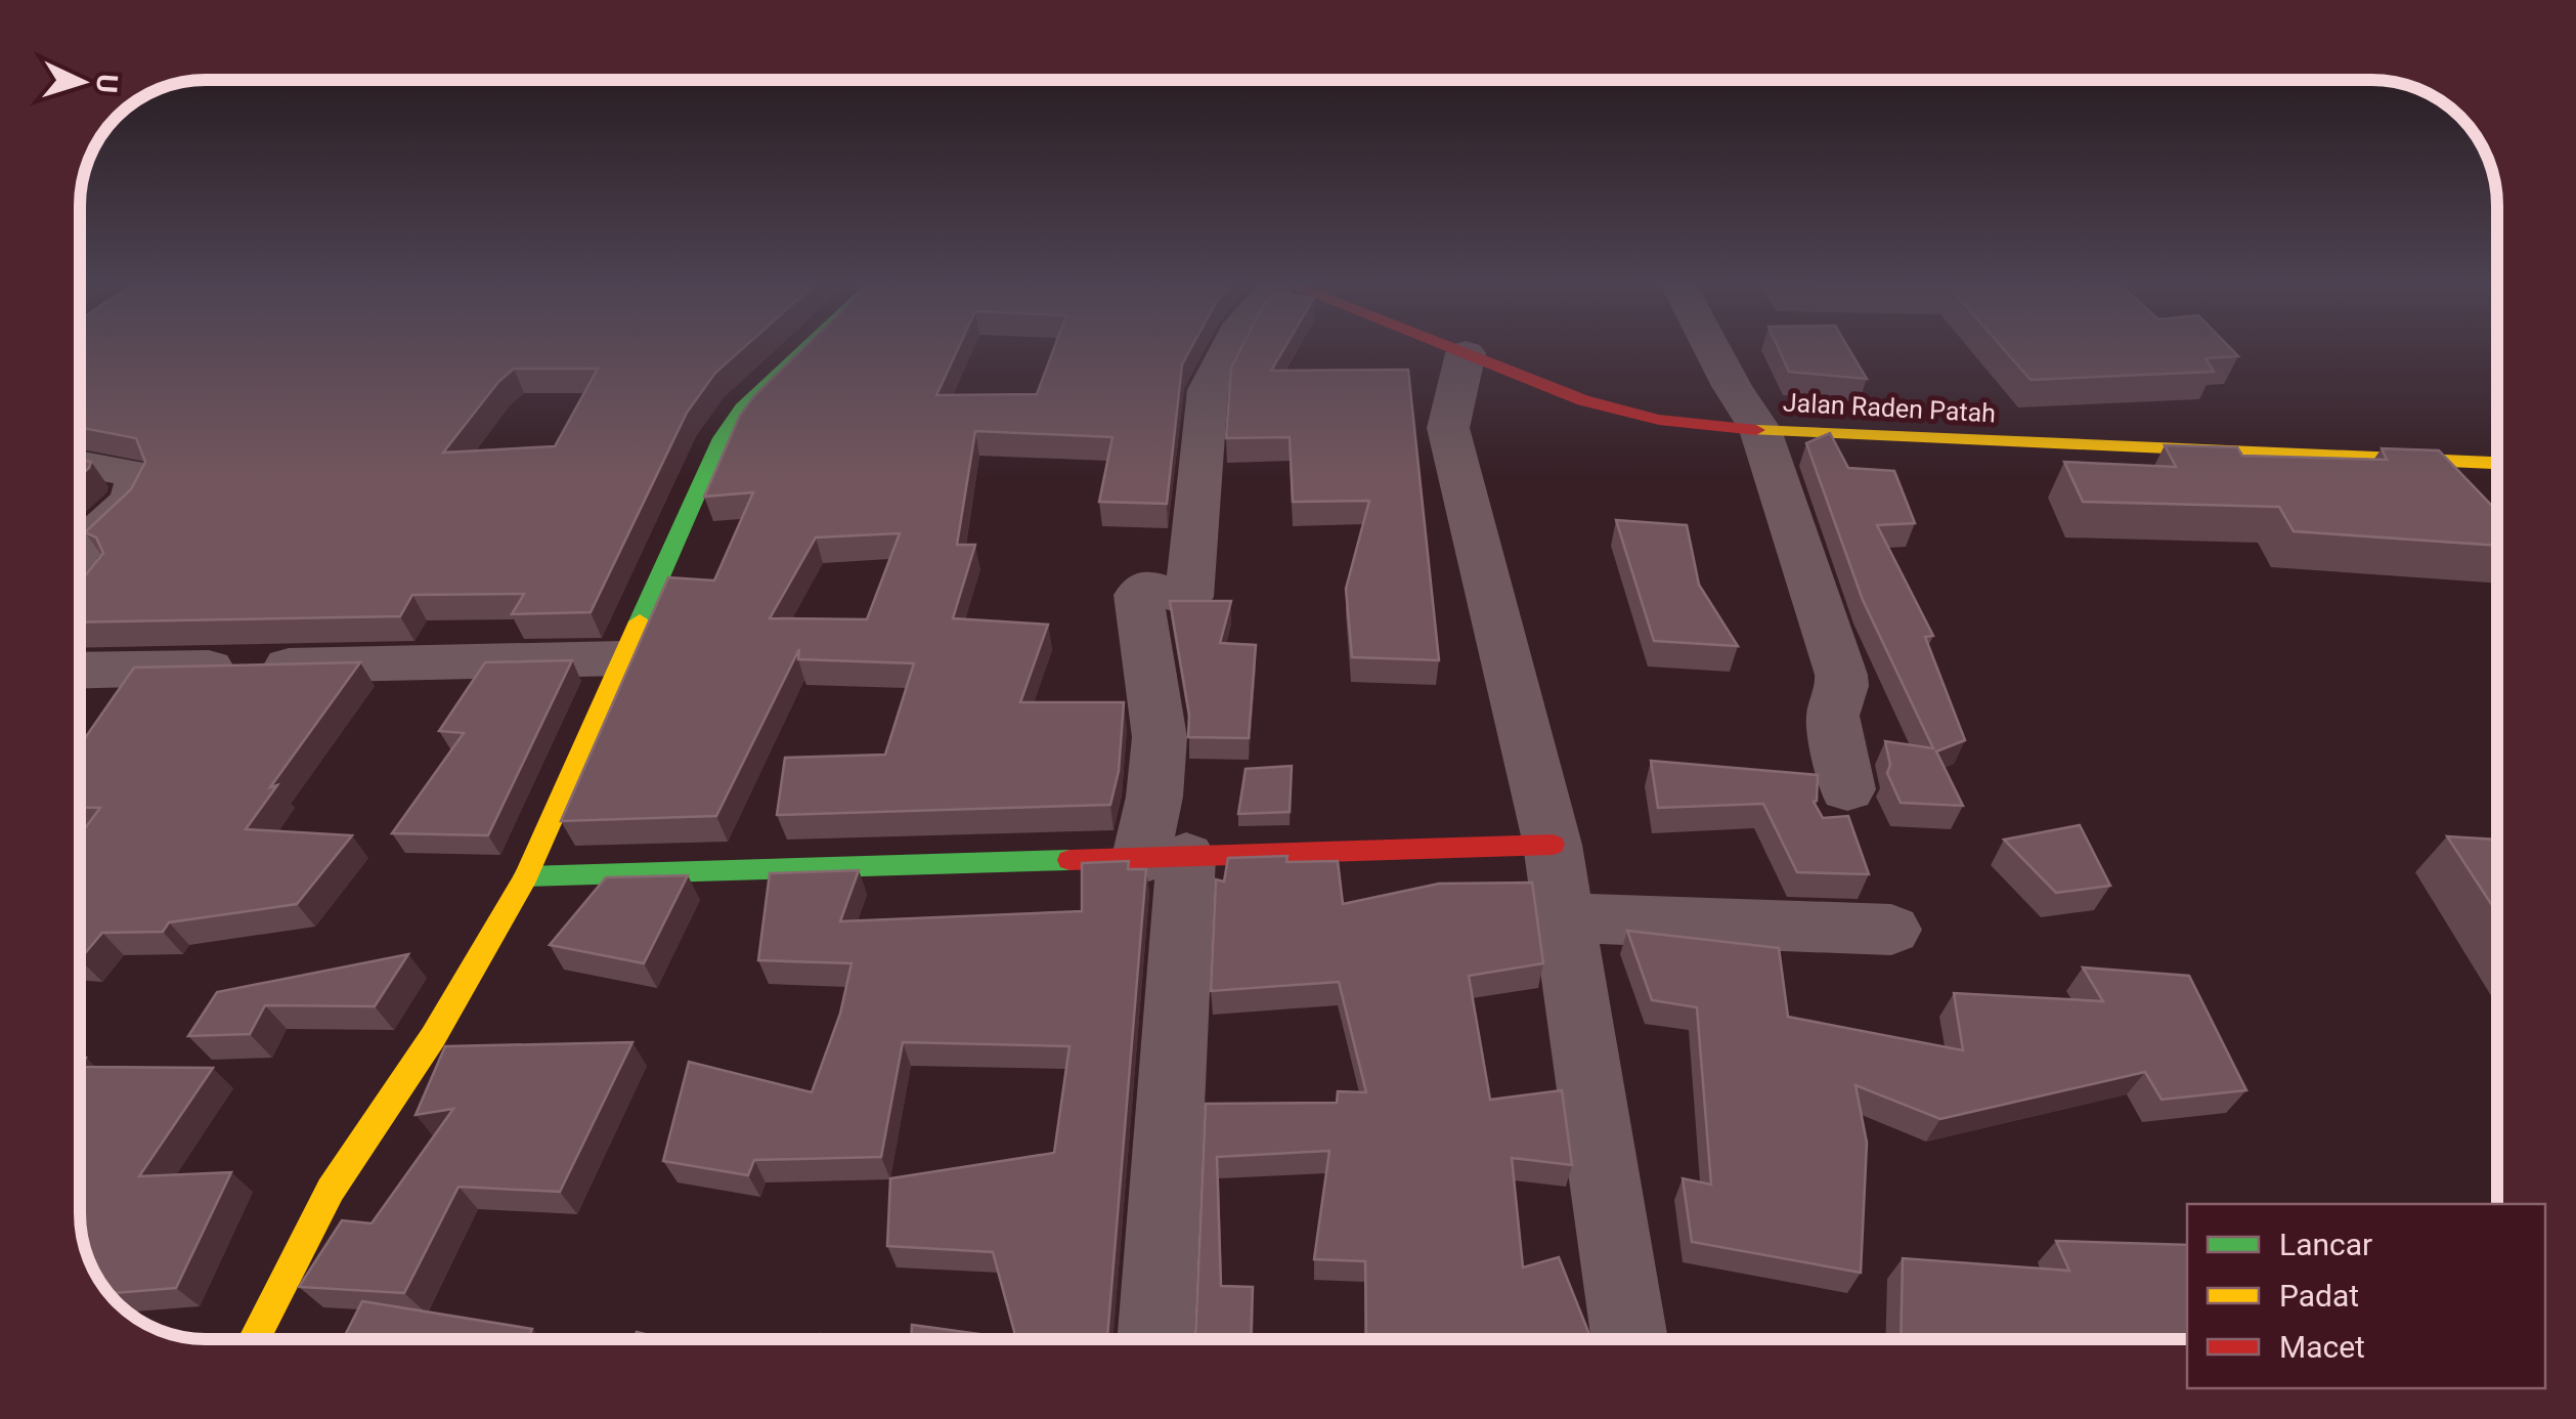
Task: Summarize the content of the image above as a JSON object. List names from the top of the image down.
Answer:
{
  "streets": {
    "street": ["Jalan Raden Patah"]
  },
  "legend": ["Lancar", "Padat", "Macet"],
  "north": "right"
}
